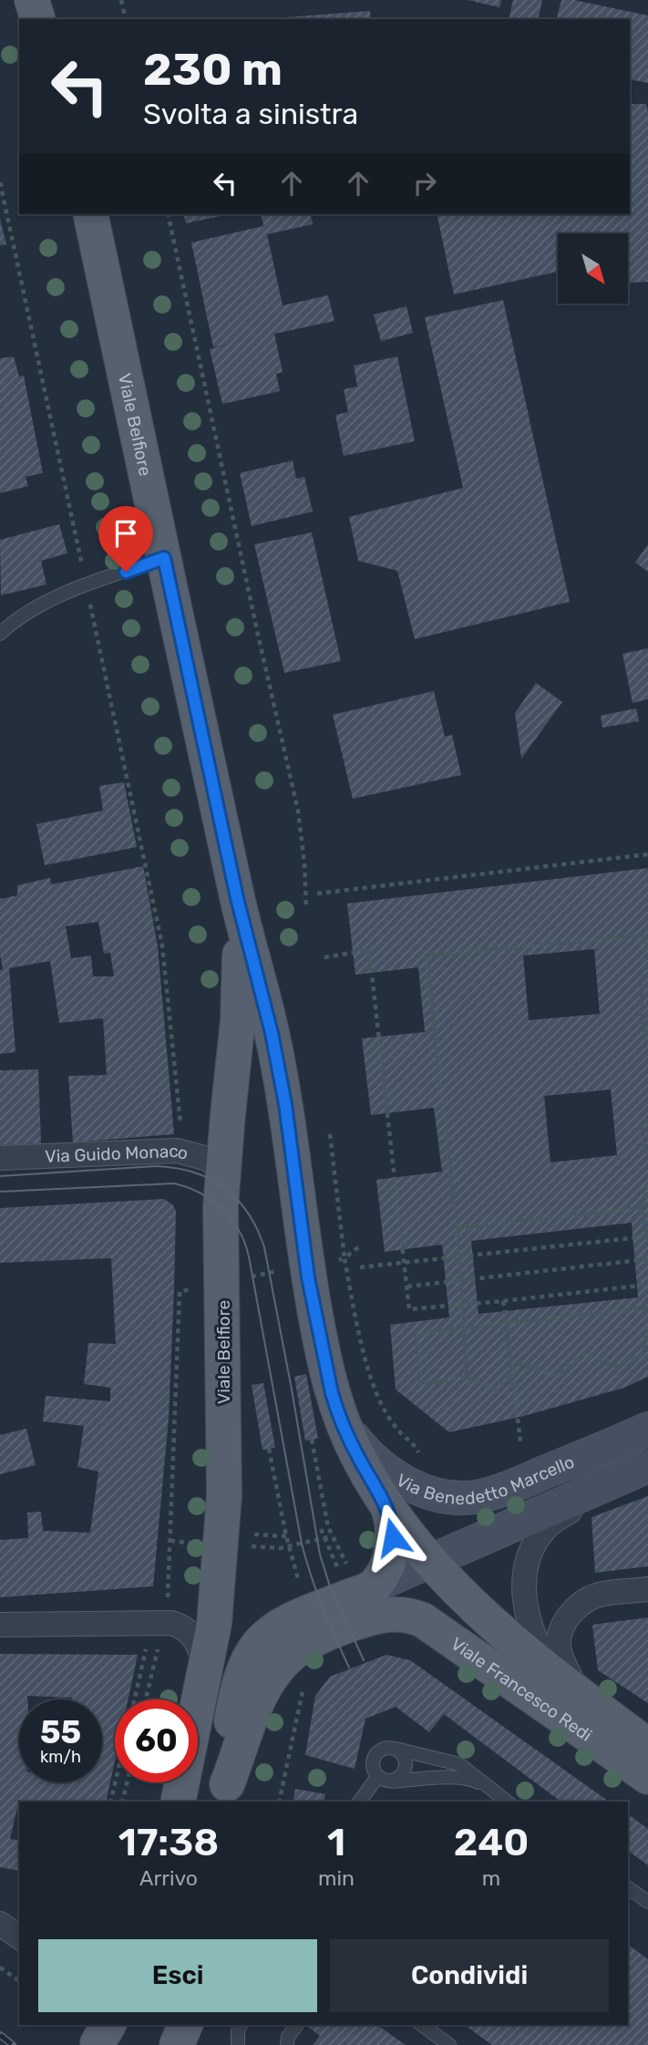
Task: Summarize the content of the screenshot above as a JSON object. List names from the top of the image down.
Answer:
{
  "streets": {
    "main road": ["Viale Belfiore", "Viale Francesco Redi"],
    "street": ["Via Guido Monaco", "Via Benedetto Marcello"]
  },
  "crossings": [
    ["Viale Belfiore", "Via Guido Monaco"],
    ["Viale Belfiore", "Via Benedetto Marcello"],
    ["Viale Belfiore", "Viale Francesco Redi"],
    ["Via Benedetto Marcello", "Viale Francesco Redi"]
  ],
  "north": "bottom right",
  "page": {
    "turn": ["230 m", "Svolta a sinistra"],
    "speed": "55 km/h",
    "limit": "60",
    "eta": [
      "17:38",
      "Arrivo",
      "1",
      "min",
      "240",
      "m"
    ],
    "buttons": ["Esci", "Condividi"]
  }
}
